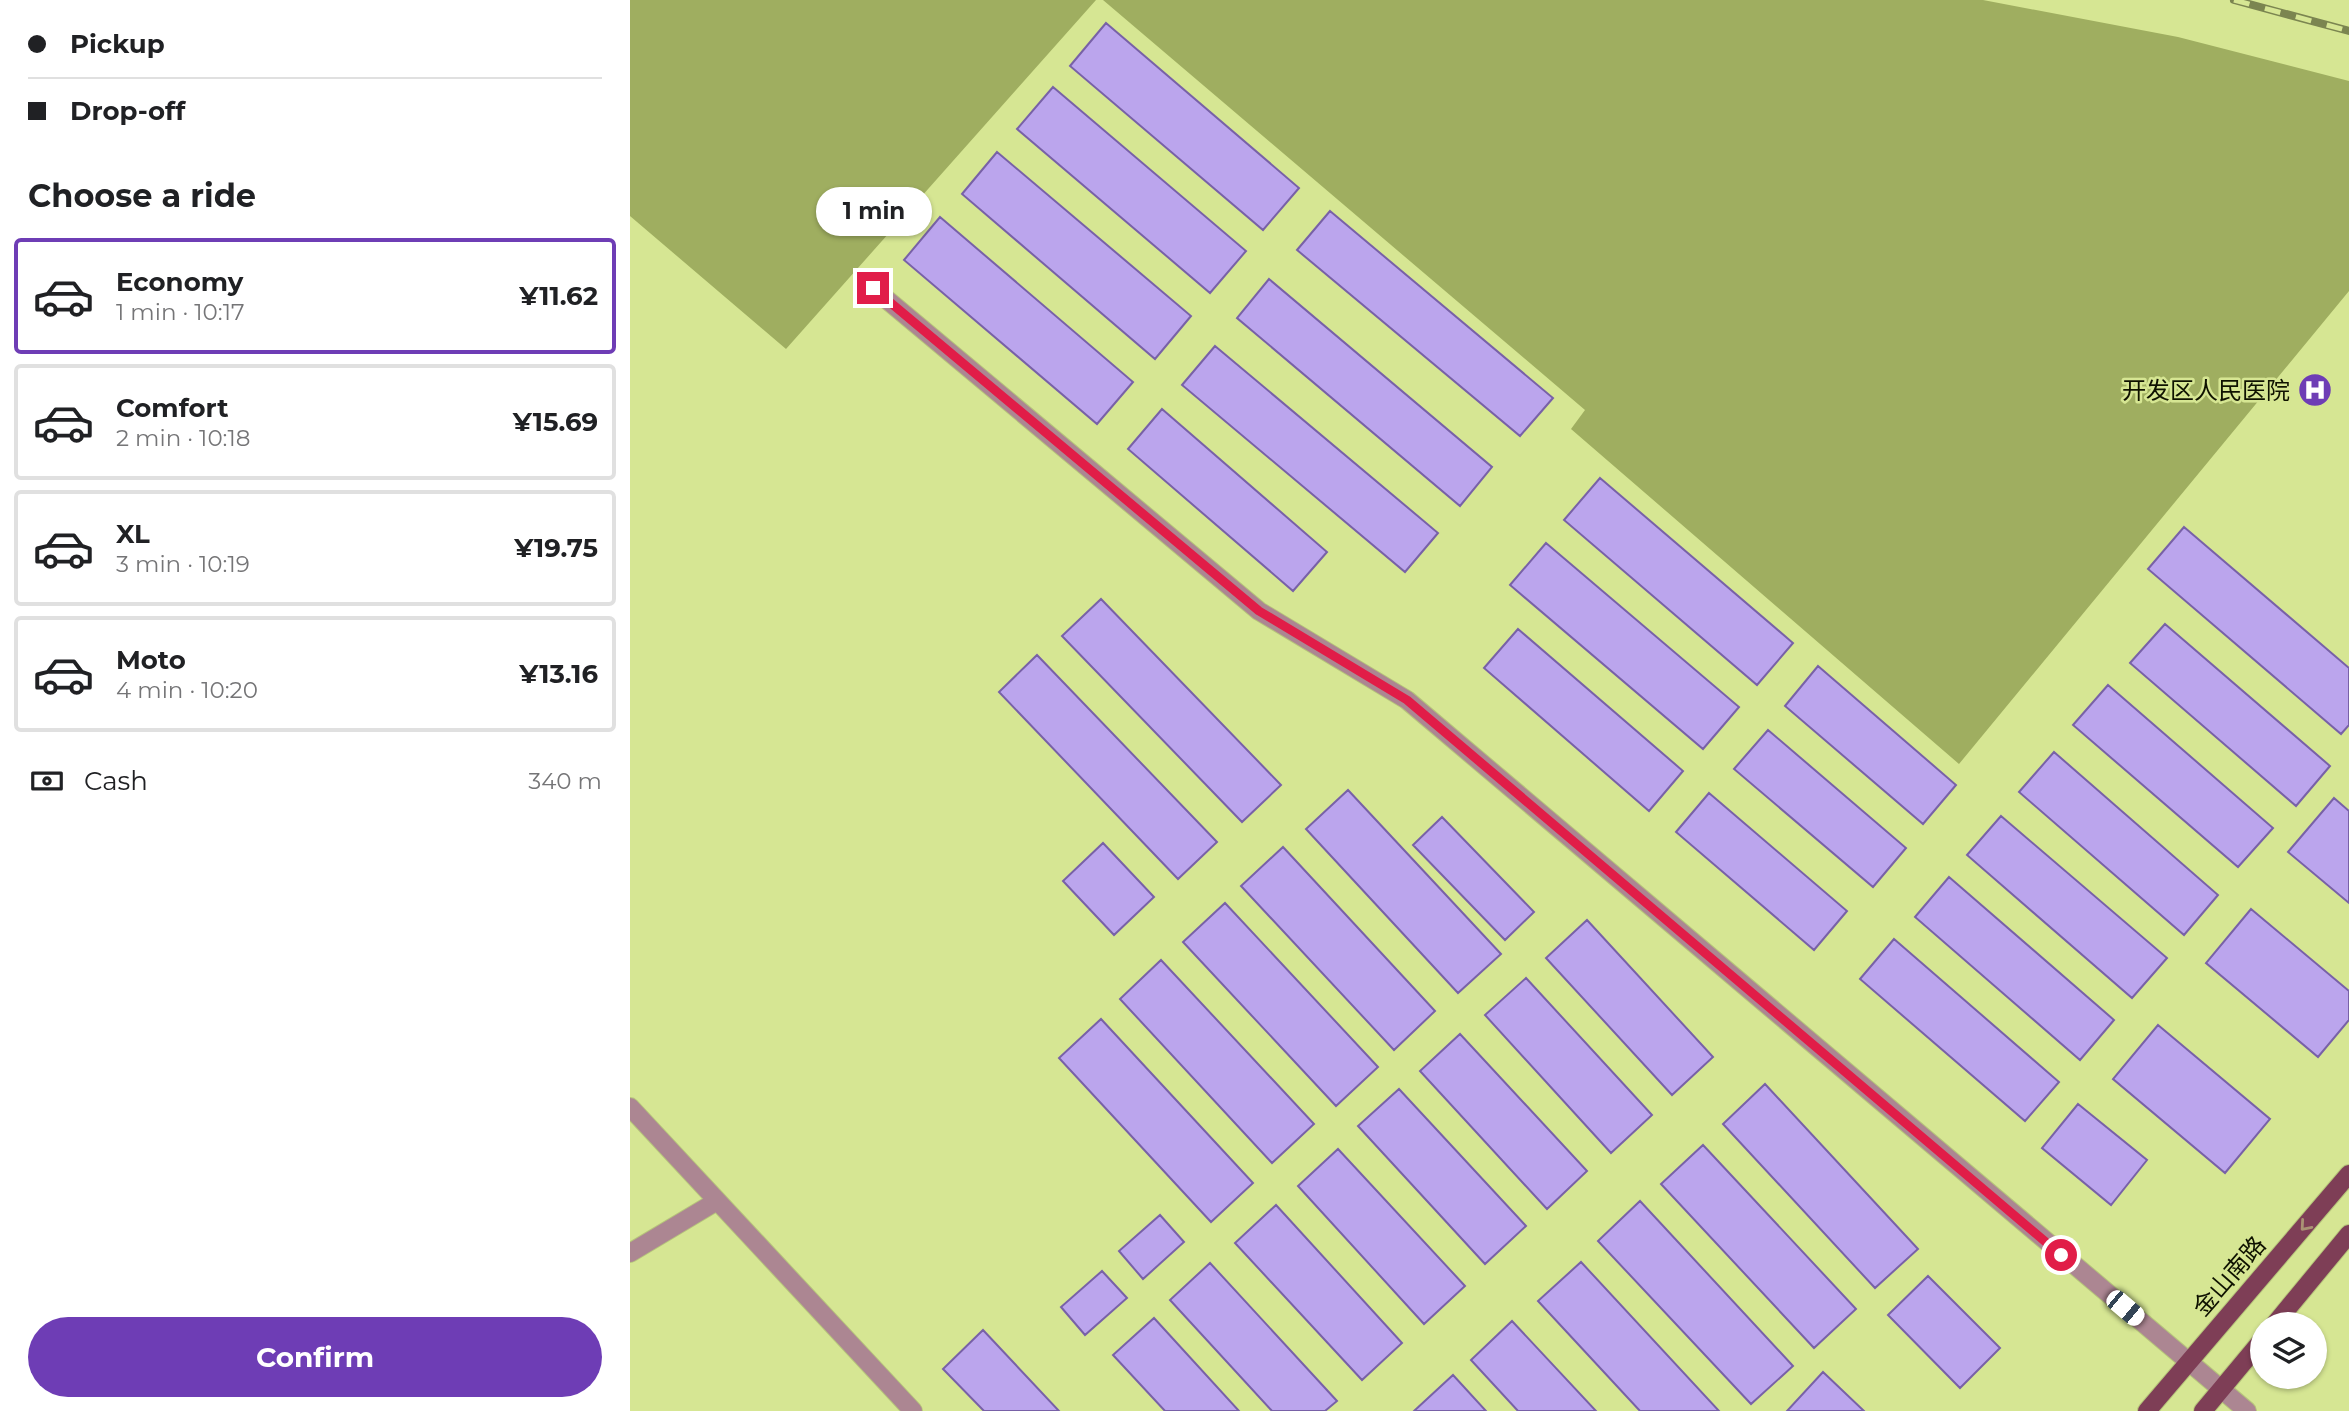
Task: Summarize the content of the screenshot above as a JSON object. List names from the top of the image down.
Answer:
{
  "streets": {
    "main road": ["金山南路"]
  },
  "places": {
    "hospital": ["开发区人民医院"]
  },
  "page": {
    "banner": ["Pickup", "Drop-off"],
    "heading": "Choose a ride",
    "bubble": "1 min",
    "list": [
      {
        "name": "Economy",
        "note": "1 min · 10:17",
        "value": "¥11.62"
      },
      {
        "name": "Comfort",
        "note": "2 min · 10:18",
        "value": "¥15.69"
      },
      {
        "name": "XL",
        "note": "3 min · 10:19",
        "value": "¥19.75"
      },
      {
        "name": "Moto",
        "note": "4 min · 10:20",
        "value": "¥13.16"
      }
    ],
    "pay": ["Cash", "340 m"],
    "buttons": "Confirm"
  }
}
